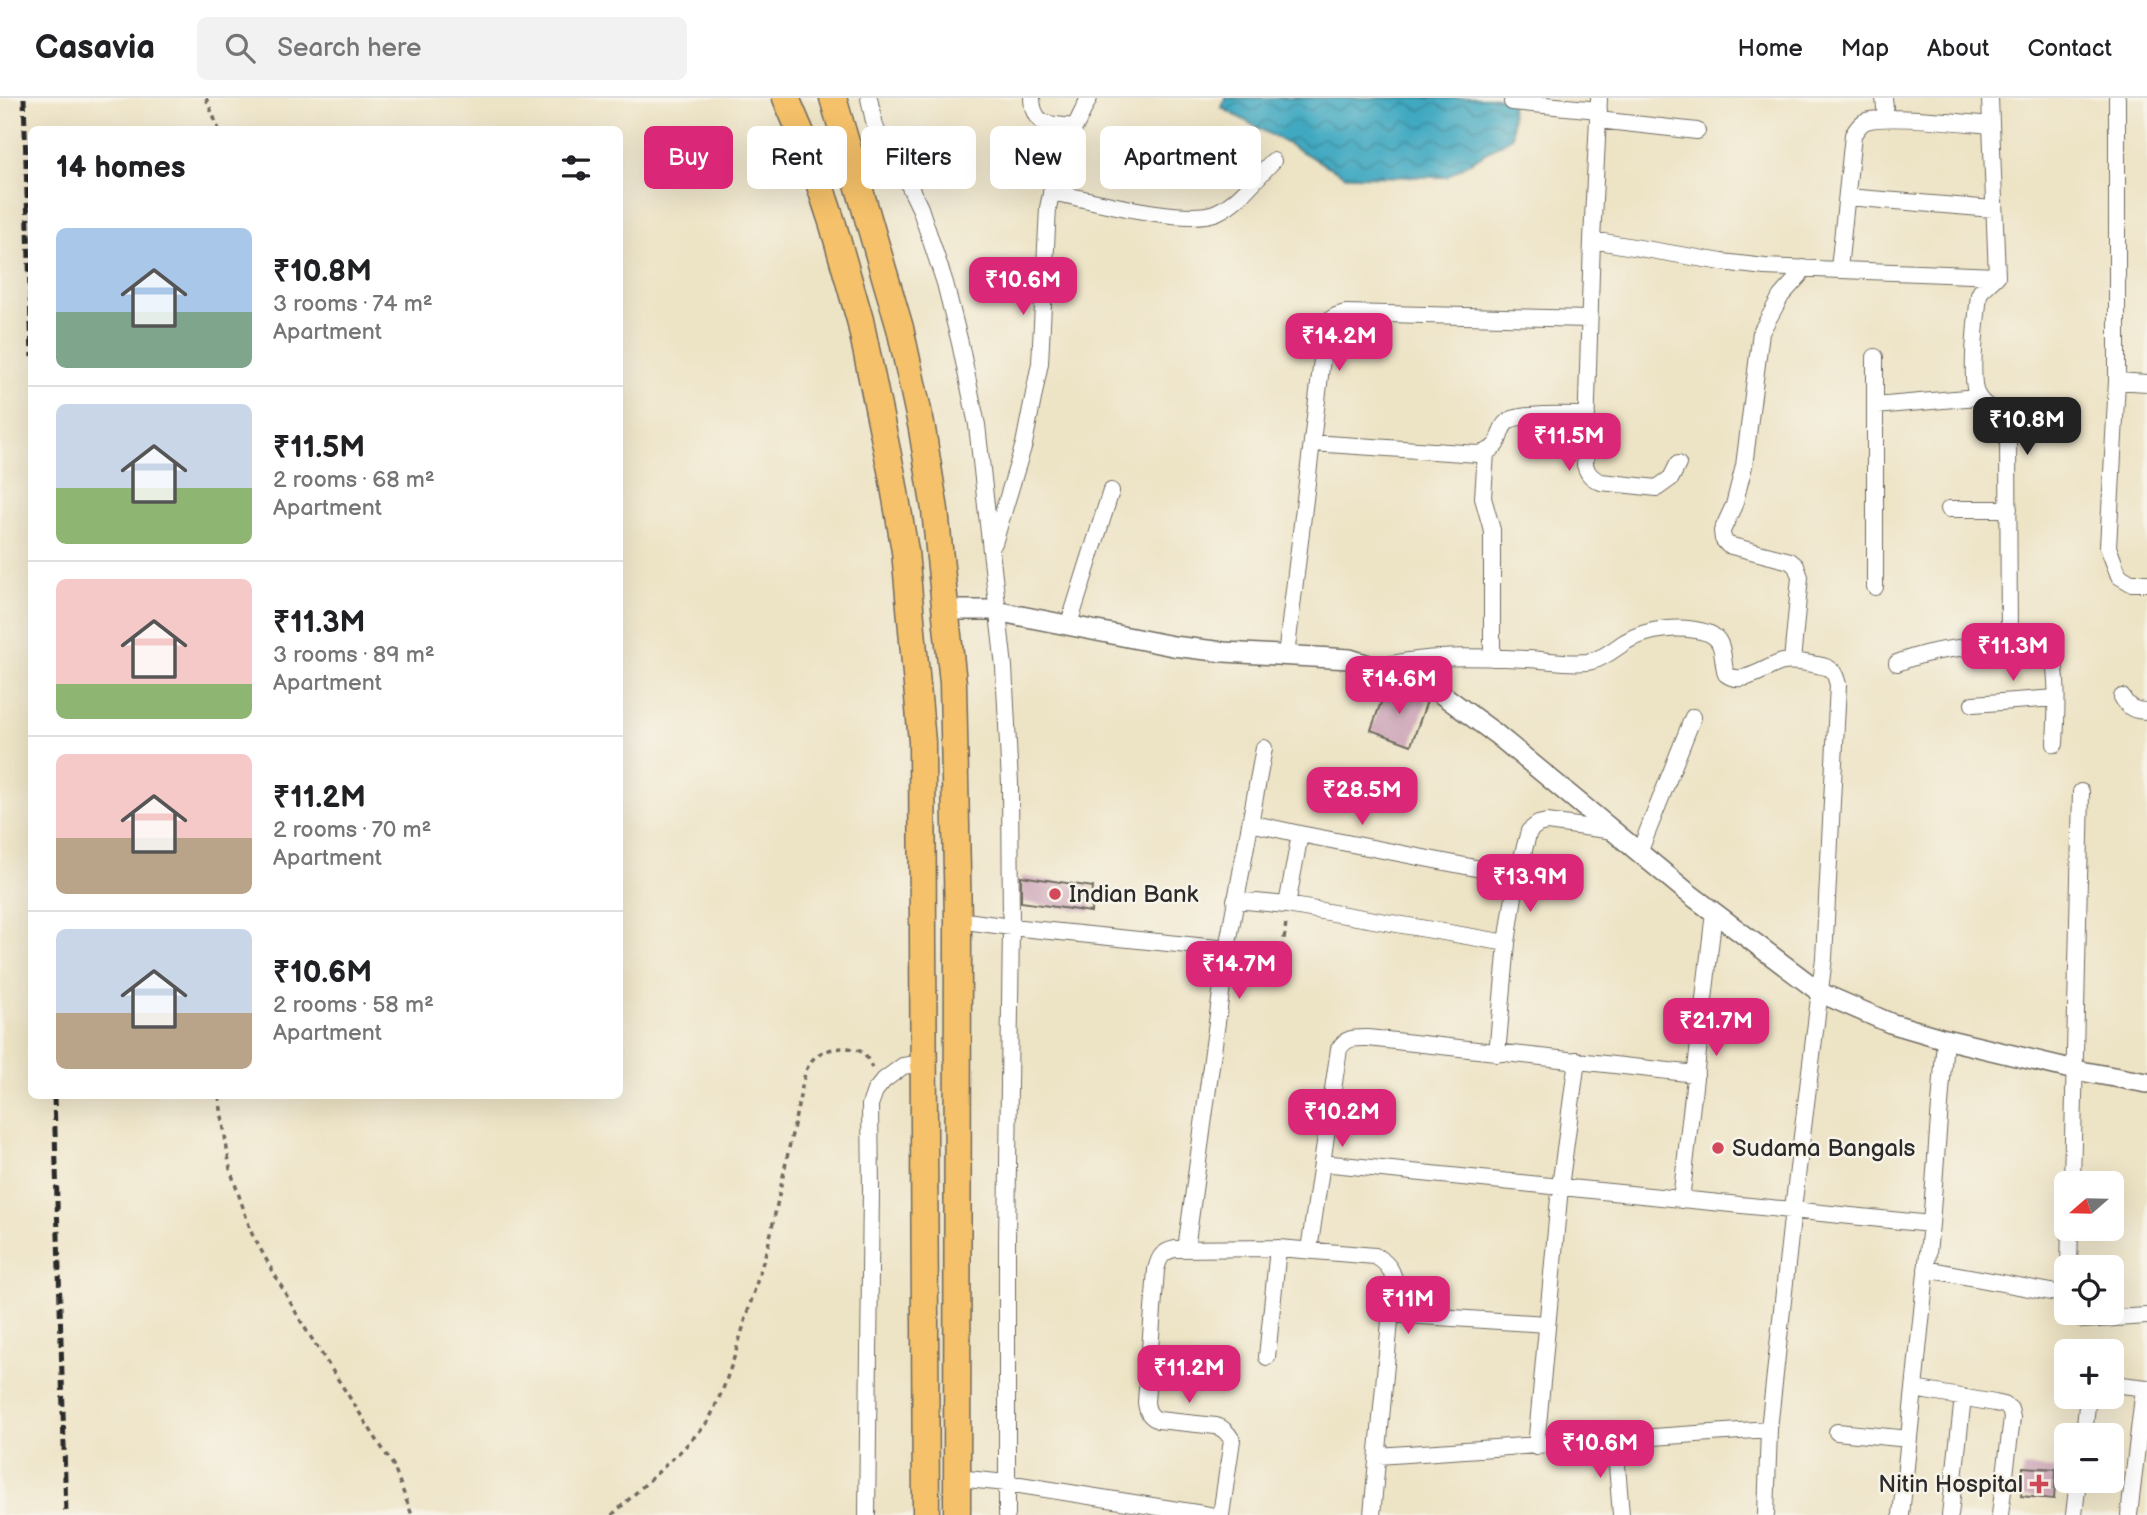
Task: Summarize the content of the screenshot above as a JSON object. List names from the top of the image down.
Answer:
{
  "places": {
    "other": ["Indian Bank", "Sudama Bangals"],
    "health": ["Nitin Hospital"]
  },
  "north": "left",
  "page": {
    "header": "Casavia",
    "search": "Search here",
    "nav": [
      "Home",
      "Map",
      "About",
      "Contact"
    ],
    "chip": [
      "Buy",
      "Rent",
      "Filters",
      "New",
      "Apartment"
    ],
    "heading": "14 homes",
    "list": [
      {
        "name": "₹10.8M",
        "note": "3 rooms · 74 m² · Apartment"
      },
      {
        "name": "₹11.5M",
        "note": "2 rooms · 68 m² · Apartment"
      },
      {
        "name": "₹11.3M",
        "note": "3 rooms · 89 m² · Apartment"
      },
      {
        "name": "₹11.2M",
        "note": "2 rooms · 70 m² · Apartment"
      },
      {
        "name": "₹10.6M",
        "note": "2 rooms · 58 m² · Apartment"
      }
    ],
    "price": [
      "₹10.6M",
      "₹14.2M",
      "₹10.8M",
      "₹11.5M",
      "₹11.3M",
      "₹14.6M",
      "₹28.5M",
      "₹13.9M",
      "₹14.7M",
      "₹21.7M",
      "₹10.2M",
      "₹11M",
      "₹11.2M",
      "₹10.6M"
    ],
    "map_buttons": ["+", "−"]
  }
}
